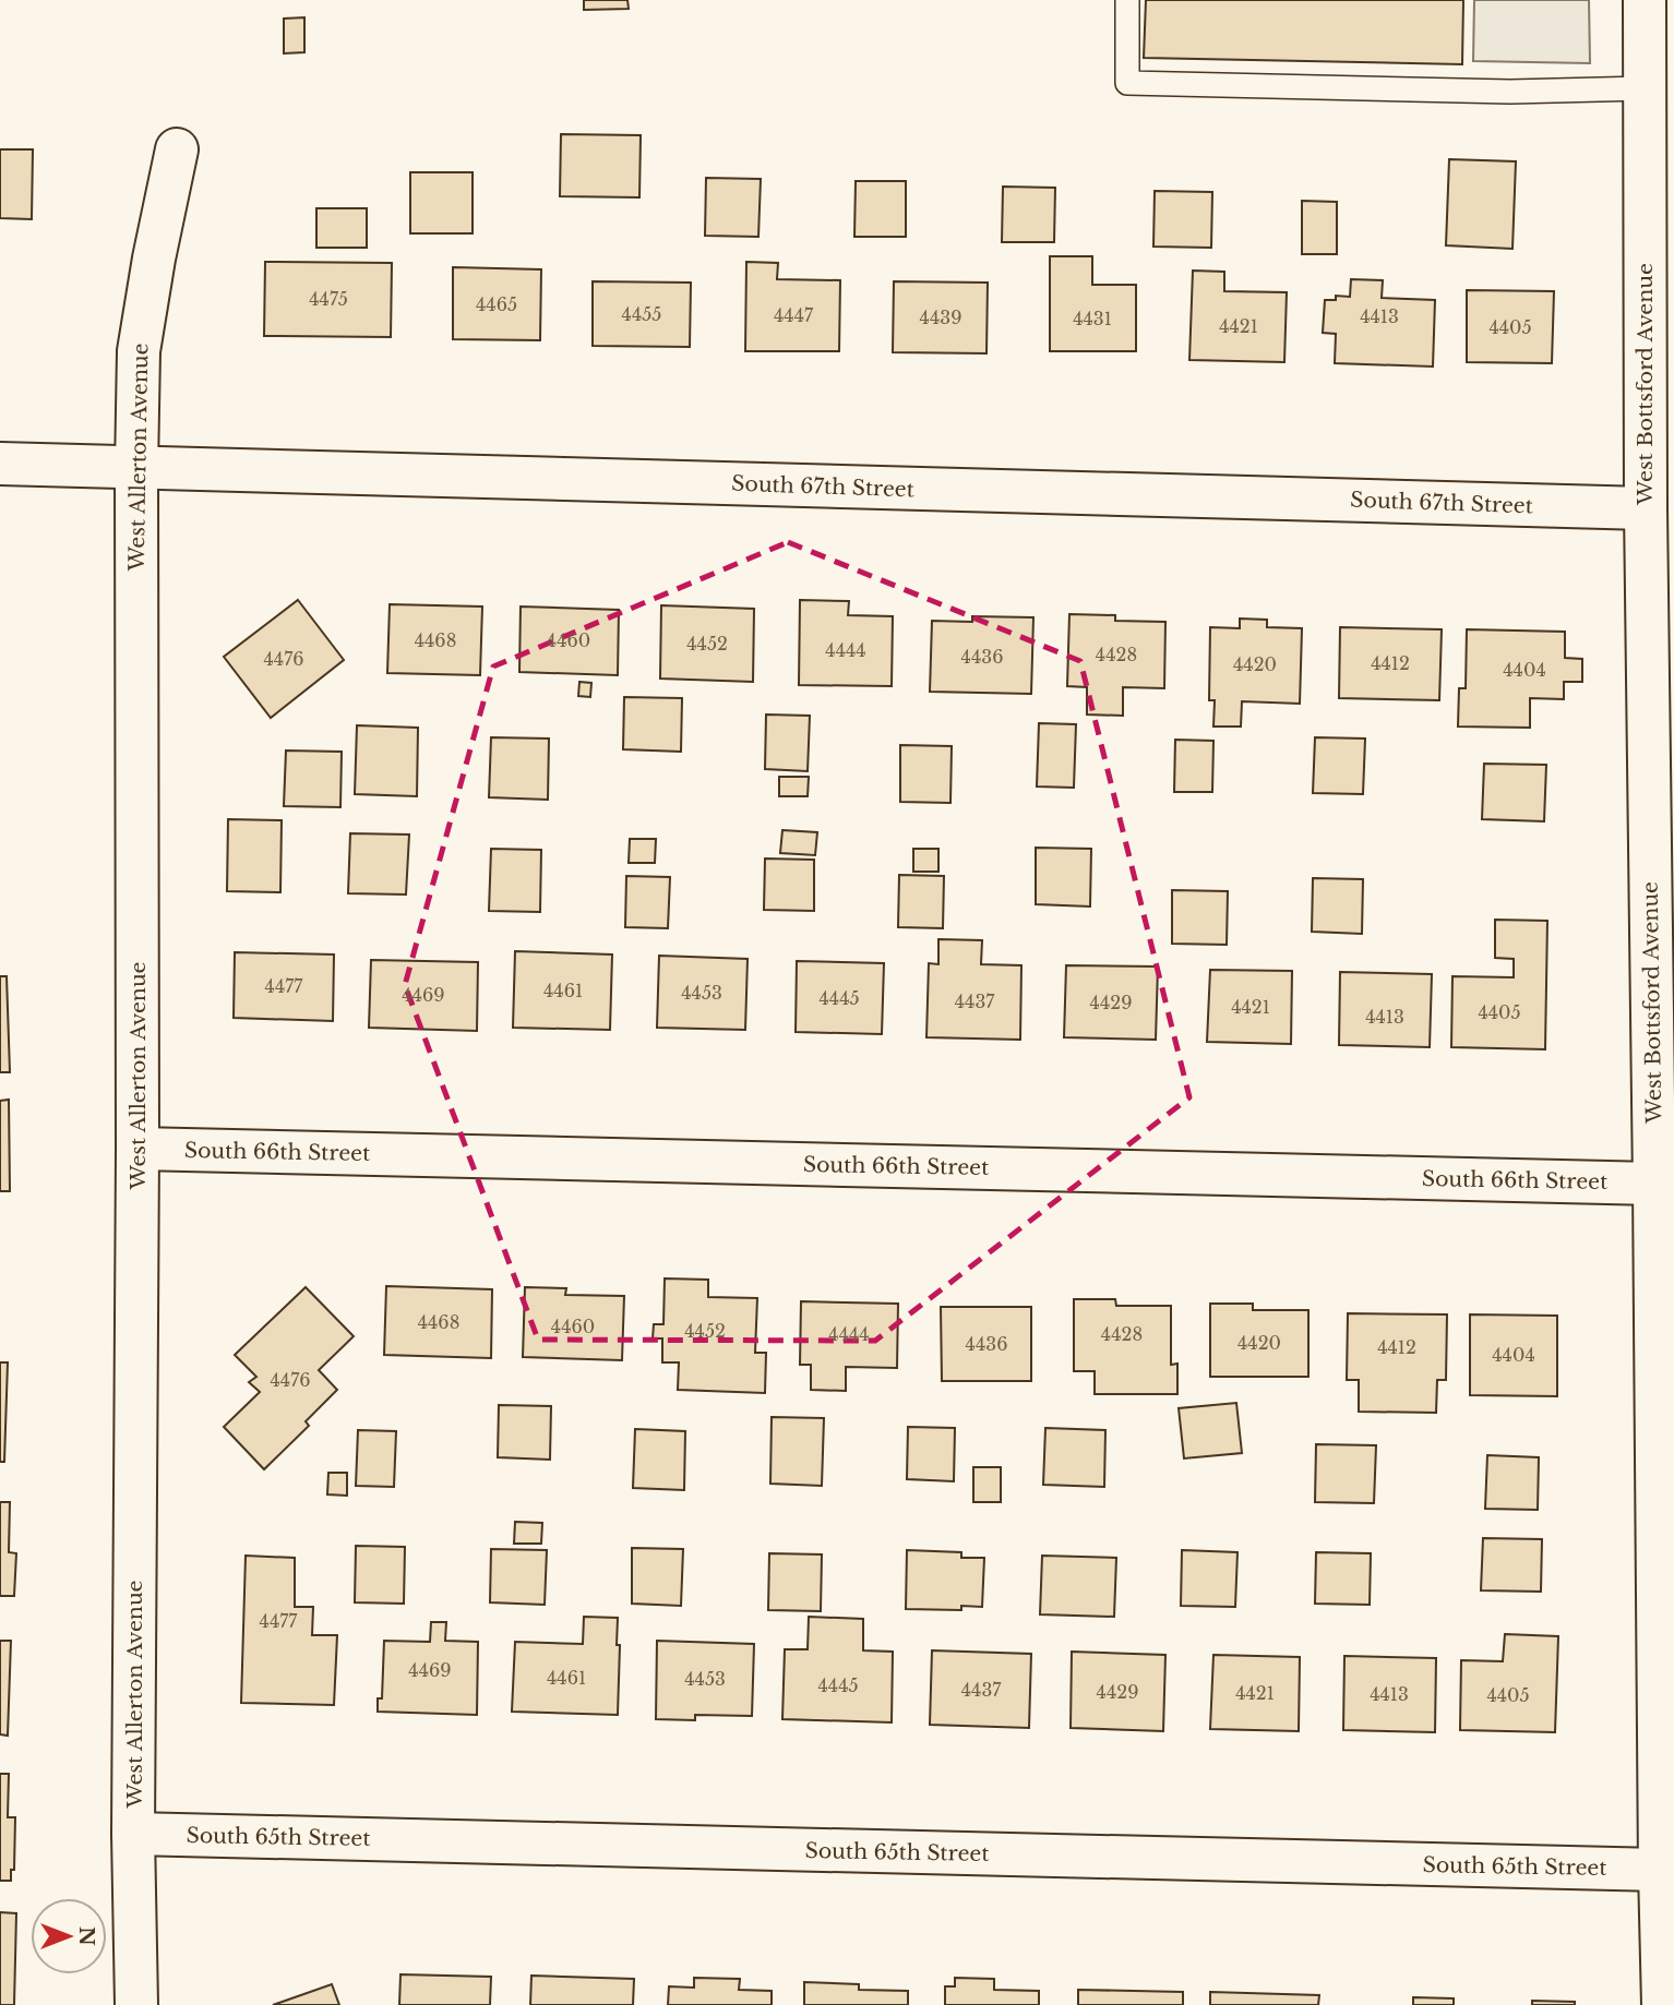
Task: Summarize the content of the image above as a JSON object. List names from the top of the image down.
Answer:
{
  "streets": {
    "street": [
      "West Bottsford Avenue",
      "West Allerton Avenue",
      "South 67th Street",
      "South 66th Street",
      "South 65th Street"
    ]
  },
  "crossings": [
    ["West Bottsford Avenue", "South 67th Street"],
    ["West Bottsford Avenue", "South 66th Street"],
    ["West Bottsford Avenue", "South 65th Street"],
    ["West Allerton Avenue", "South 67th Street"],
    ["West Allerton Avenue", "South 66th Street"],
    ["West Allerton Avenue", "South 65th Street"]
  ],
  "house_numbers": [
    "4475",
    "4465",
    "4455",
    "4447",
    "4413",
    "4439",
    "4431",
    "4421",
    "4405",
    "4468",
    "4460",
    "4452",
    "4444",
    "4428",
    "4436",
    "4476",
    "4412",
    "4420",
    "4404",
    "4477",
    "4461",
    "4453",
    "4469",
    "4445",
    "4437",
    "4429",
    "4421",
    "4405",
    "4413",
    "4468",
    "4460",
    "4452",
    "4444",
    "4428",
    "4420",
    "4436",
    "4412",
    "4404",
    "4476",
    "4477",
    "4469",
    "4461",
    "4453",
    "4445",
    "4437",
    "4429",
    "4421",
    "4413",
    "4405"
  ],
  "north": "right"
}
